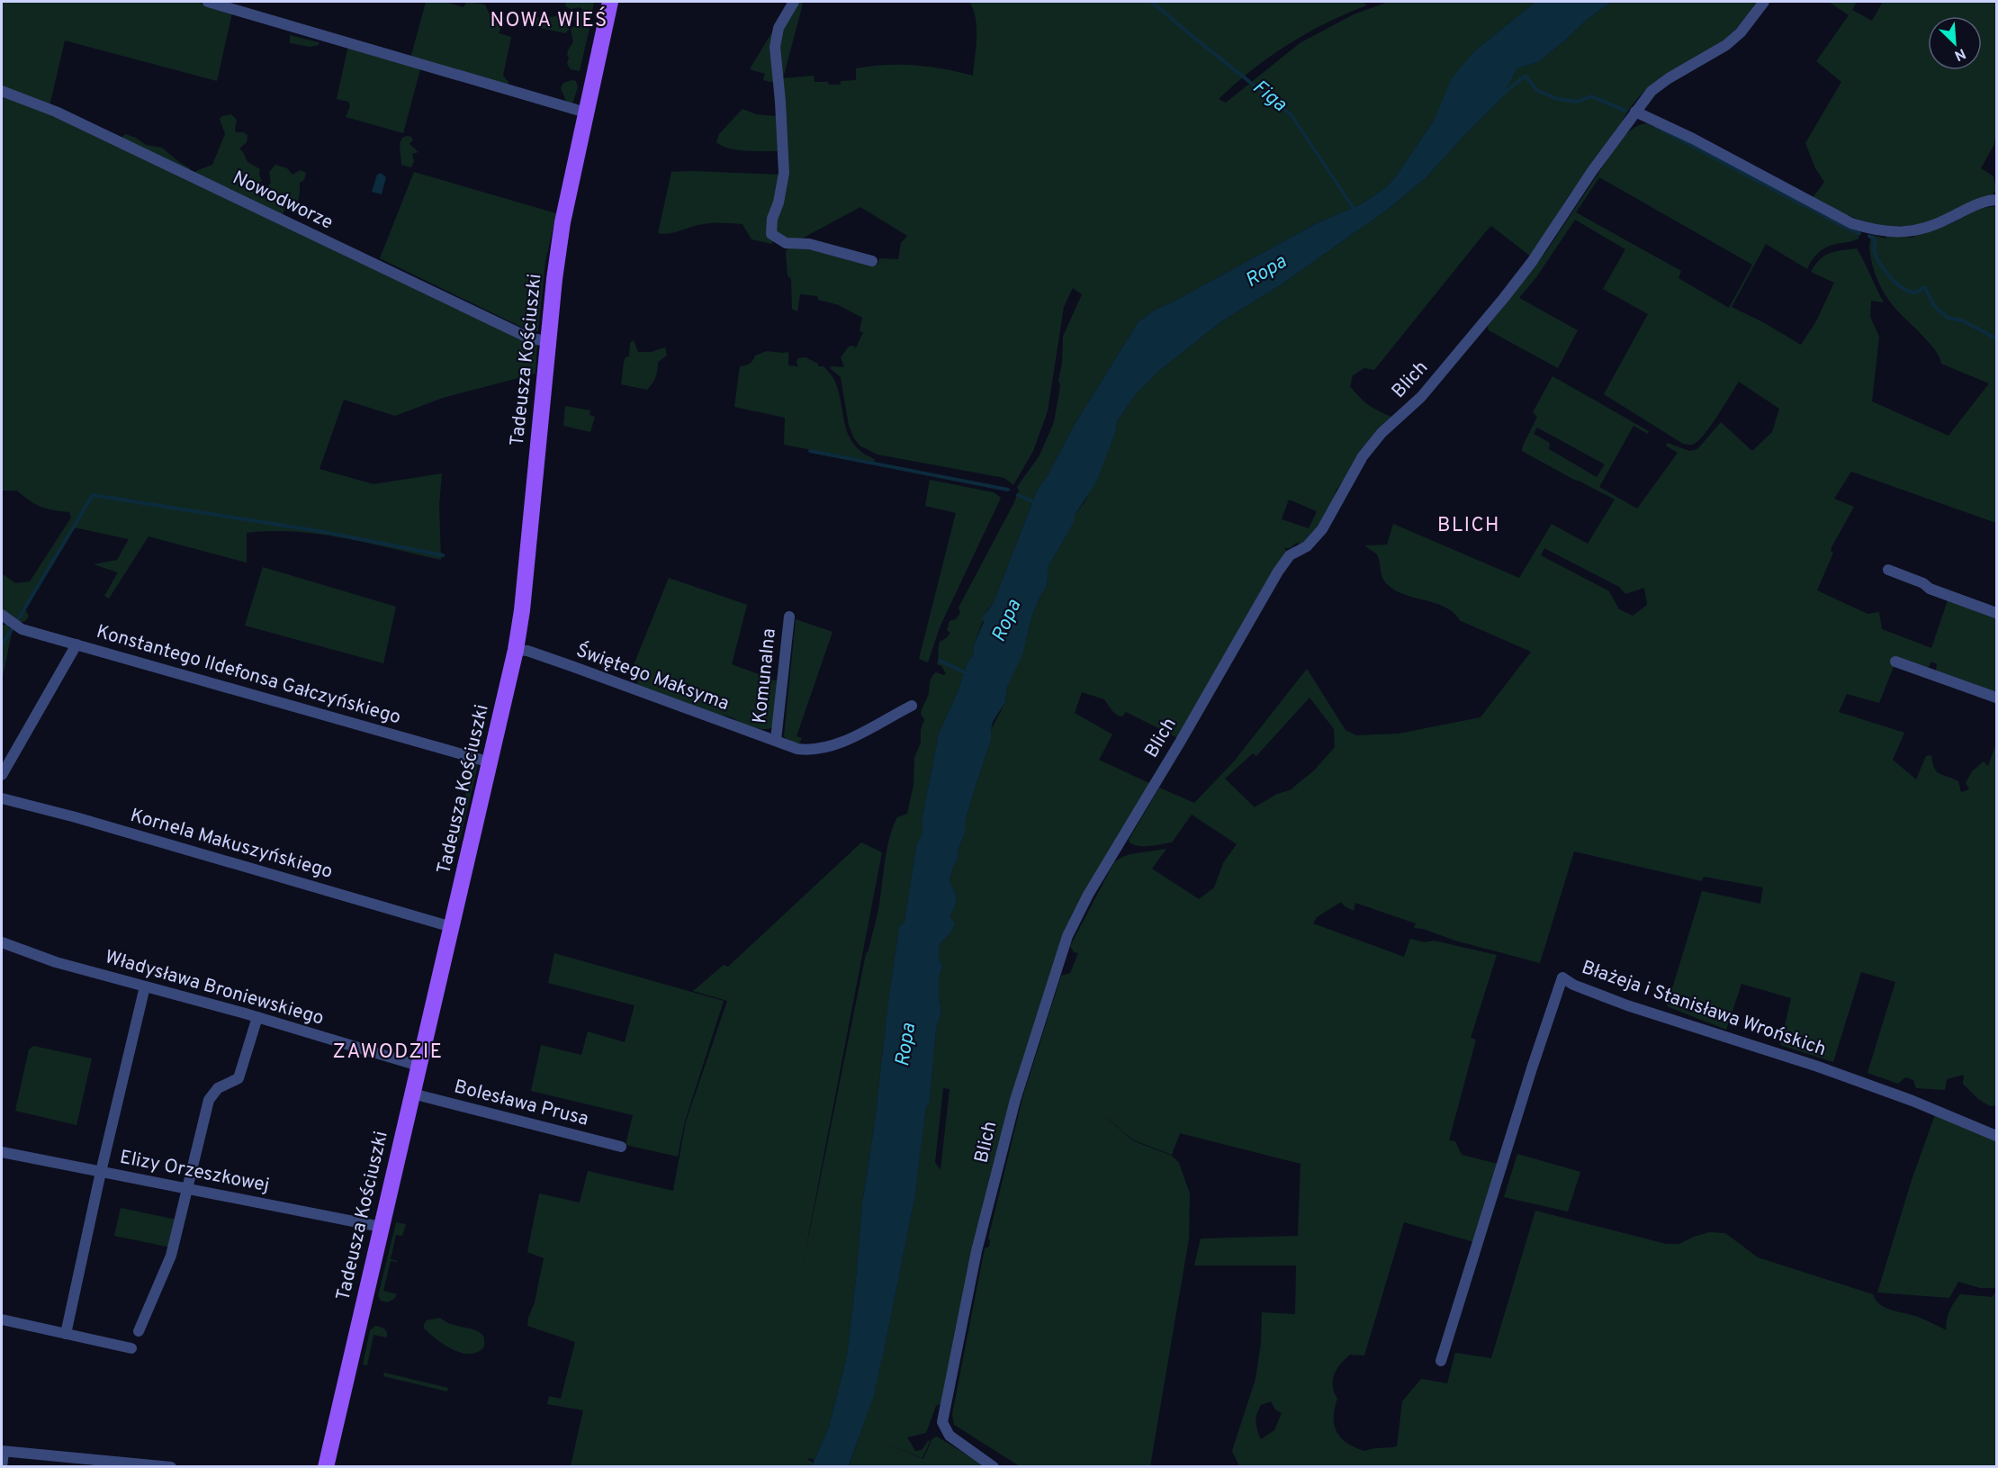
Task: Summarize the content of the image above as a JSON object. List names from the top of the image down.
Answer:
{
  "streets": {
    "main road": ["Tadeusza Kościuszki"],
    "street": [
      "Nowodworze",
      "Blich",
      "Konstantego Ildefonsa Gałczyńskiego",
      "Komunalna",
      "Świętego Maksyma",
      "Kornela Makuszyńskiego",
      "Władysława Broniewskiego",
      "Błażeja i Stanisława Wrońskich",
      "Bolesława Prusa",
      "Elizy Orzeszkowej"
    ]
  },
  "crossings": [
    ["Nowodworze", "Tadeusza Kościuszki"],
    ["Tadeusza Kościuszki", "Konstantego Ildefonsa Gałczyńskiego"],
    ["Tadeusza Kościuszki", "Świętego Maksyma"],
    ["Tadeusza Kościuszki", "Kornela Makuszyńskiego"],
    ["Tadeusza Kościuszki", "Władysława Broniewskiego"],
    ["Tadeusza Kościuszki", "Bolesława Prusa"],
    ["Tadeusza Kościuszki", "Elizy Orzeszkowej"],
    ["Komunalna", "Świętego Maksyma"]
  ],
  "districts": ["NOWA WIEŚ", "BLICH", "ZAWODZIE"],
  "water": ["Figa", "Ropa"],
  "north": "bottom right"
}
